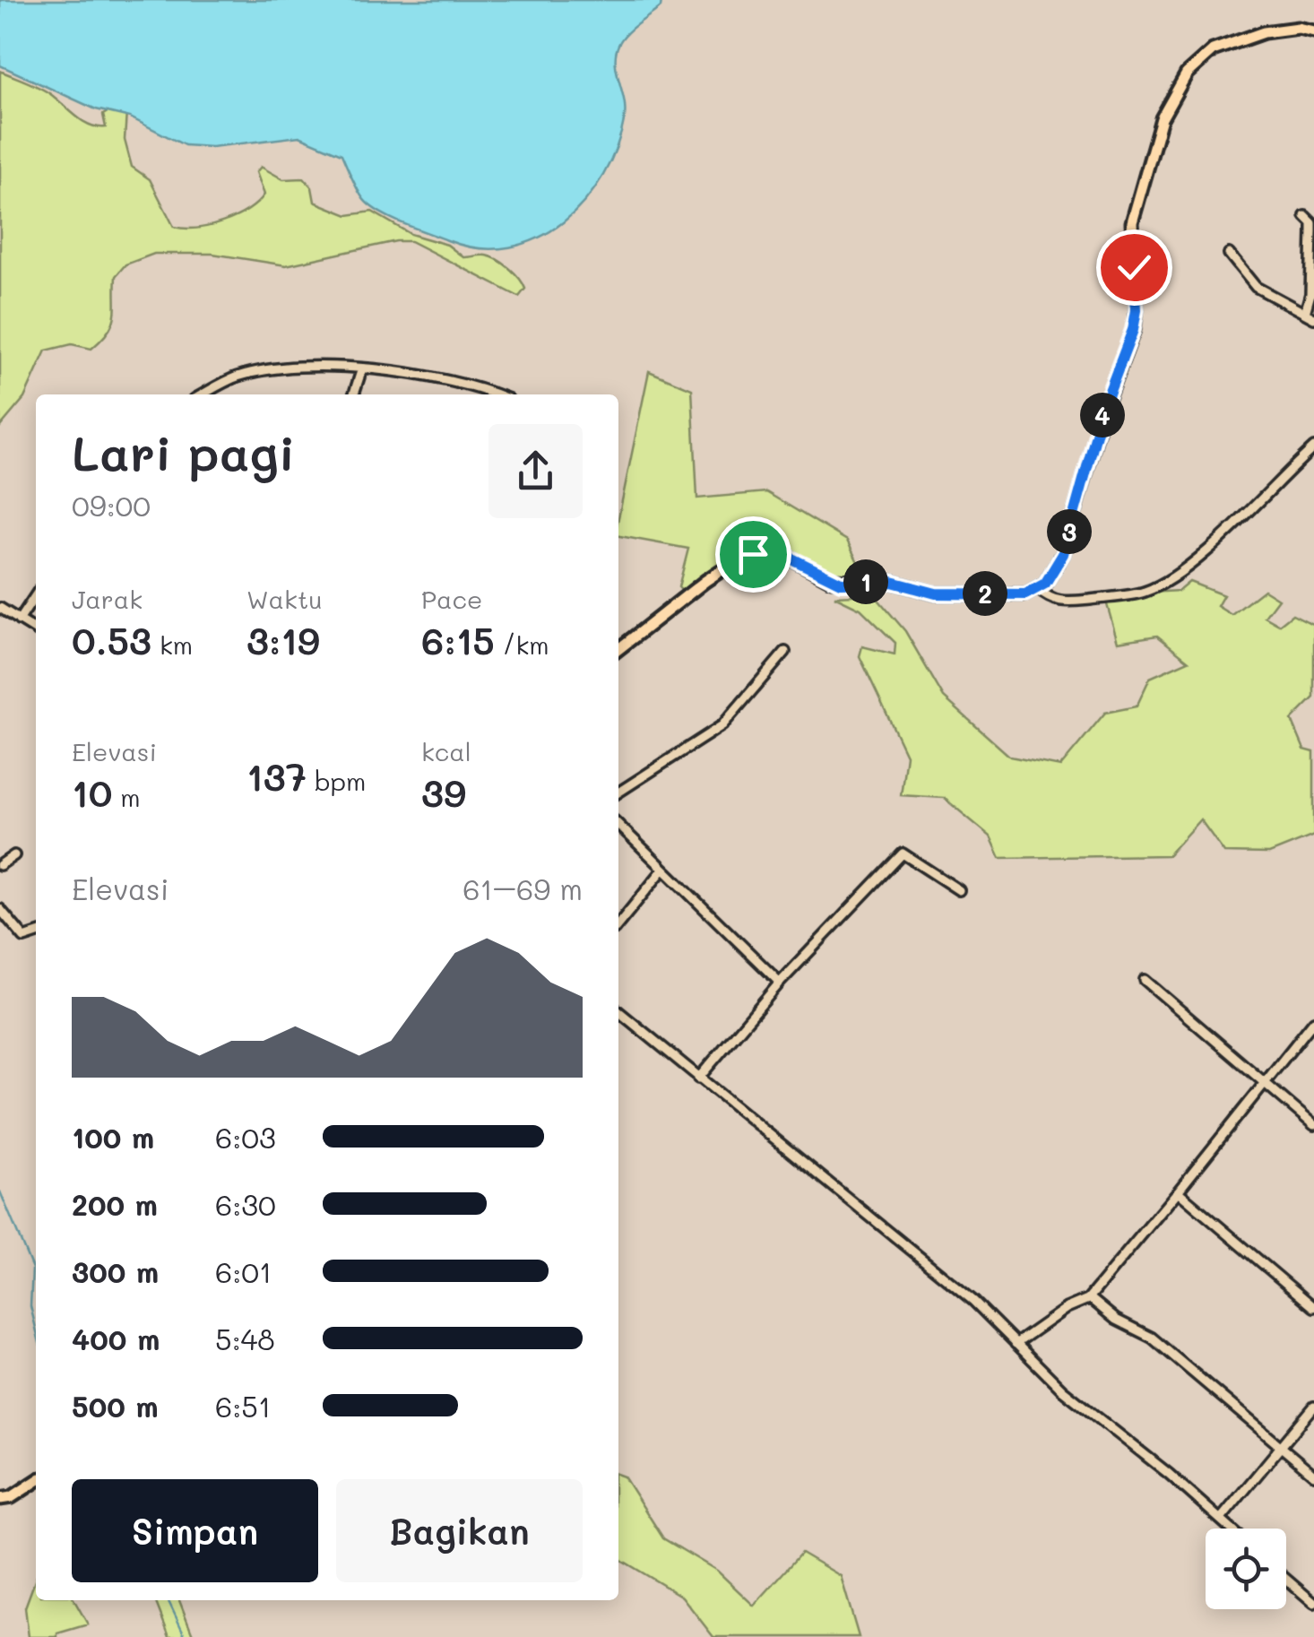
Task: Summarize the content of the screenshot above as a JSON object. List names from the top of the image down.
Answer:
{
  "page": {
    "pins": [
      "4",
      "3",
      "1",
      "2"
    ],
    "heading": ["Lari pagi", "09:00"],
    "stats": [
      ["Jarak", "0.53 km"],
      ["Waktu", "3:19"],
      ["Pace", "6:15 /km"],
      ["Elevasi", "10 m"],
      ["137 bpm"],
      ["kcal", "39"]
    ],
    "chart": ["Elevasi", "61–69 m"],
    "list": [
      {
        "name": "100 m",
        "note": "6:03"
      },
      {
        "name": "200 m",
        "note": "6:30"
      },
      {
        "name": "300 m",
        "note": "6:01"
      },
      {
        "name": "400 m",
        "note": "5:48"
      },
      {
        "name": "500 m",
        "note": "6:51"
      }
    ],
    "buttons": ["Simpan", "Bagikan"]
  }
}
